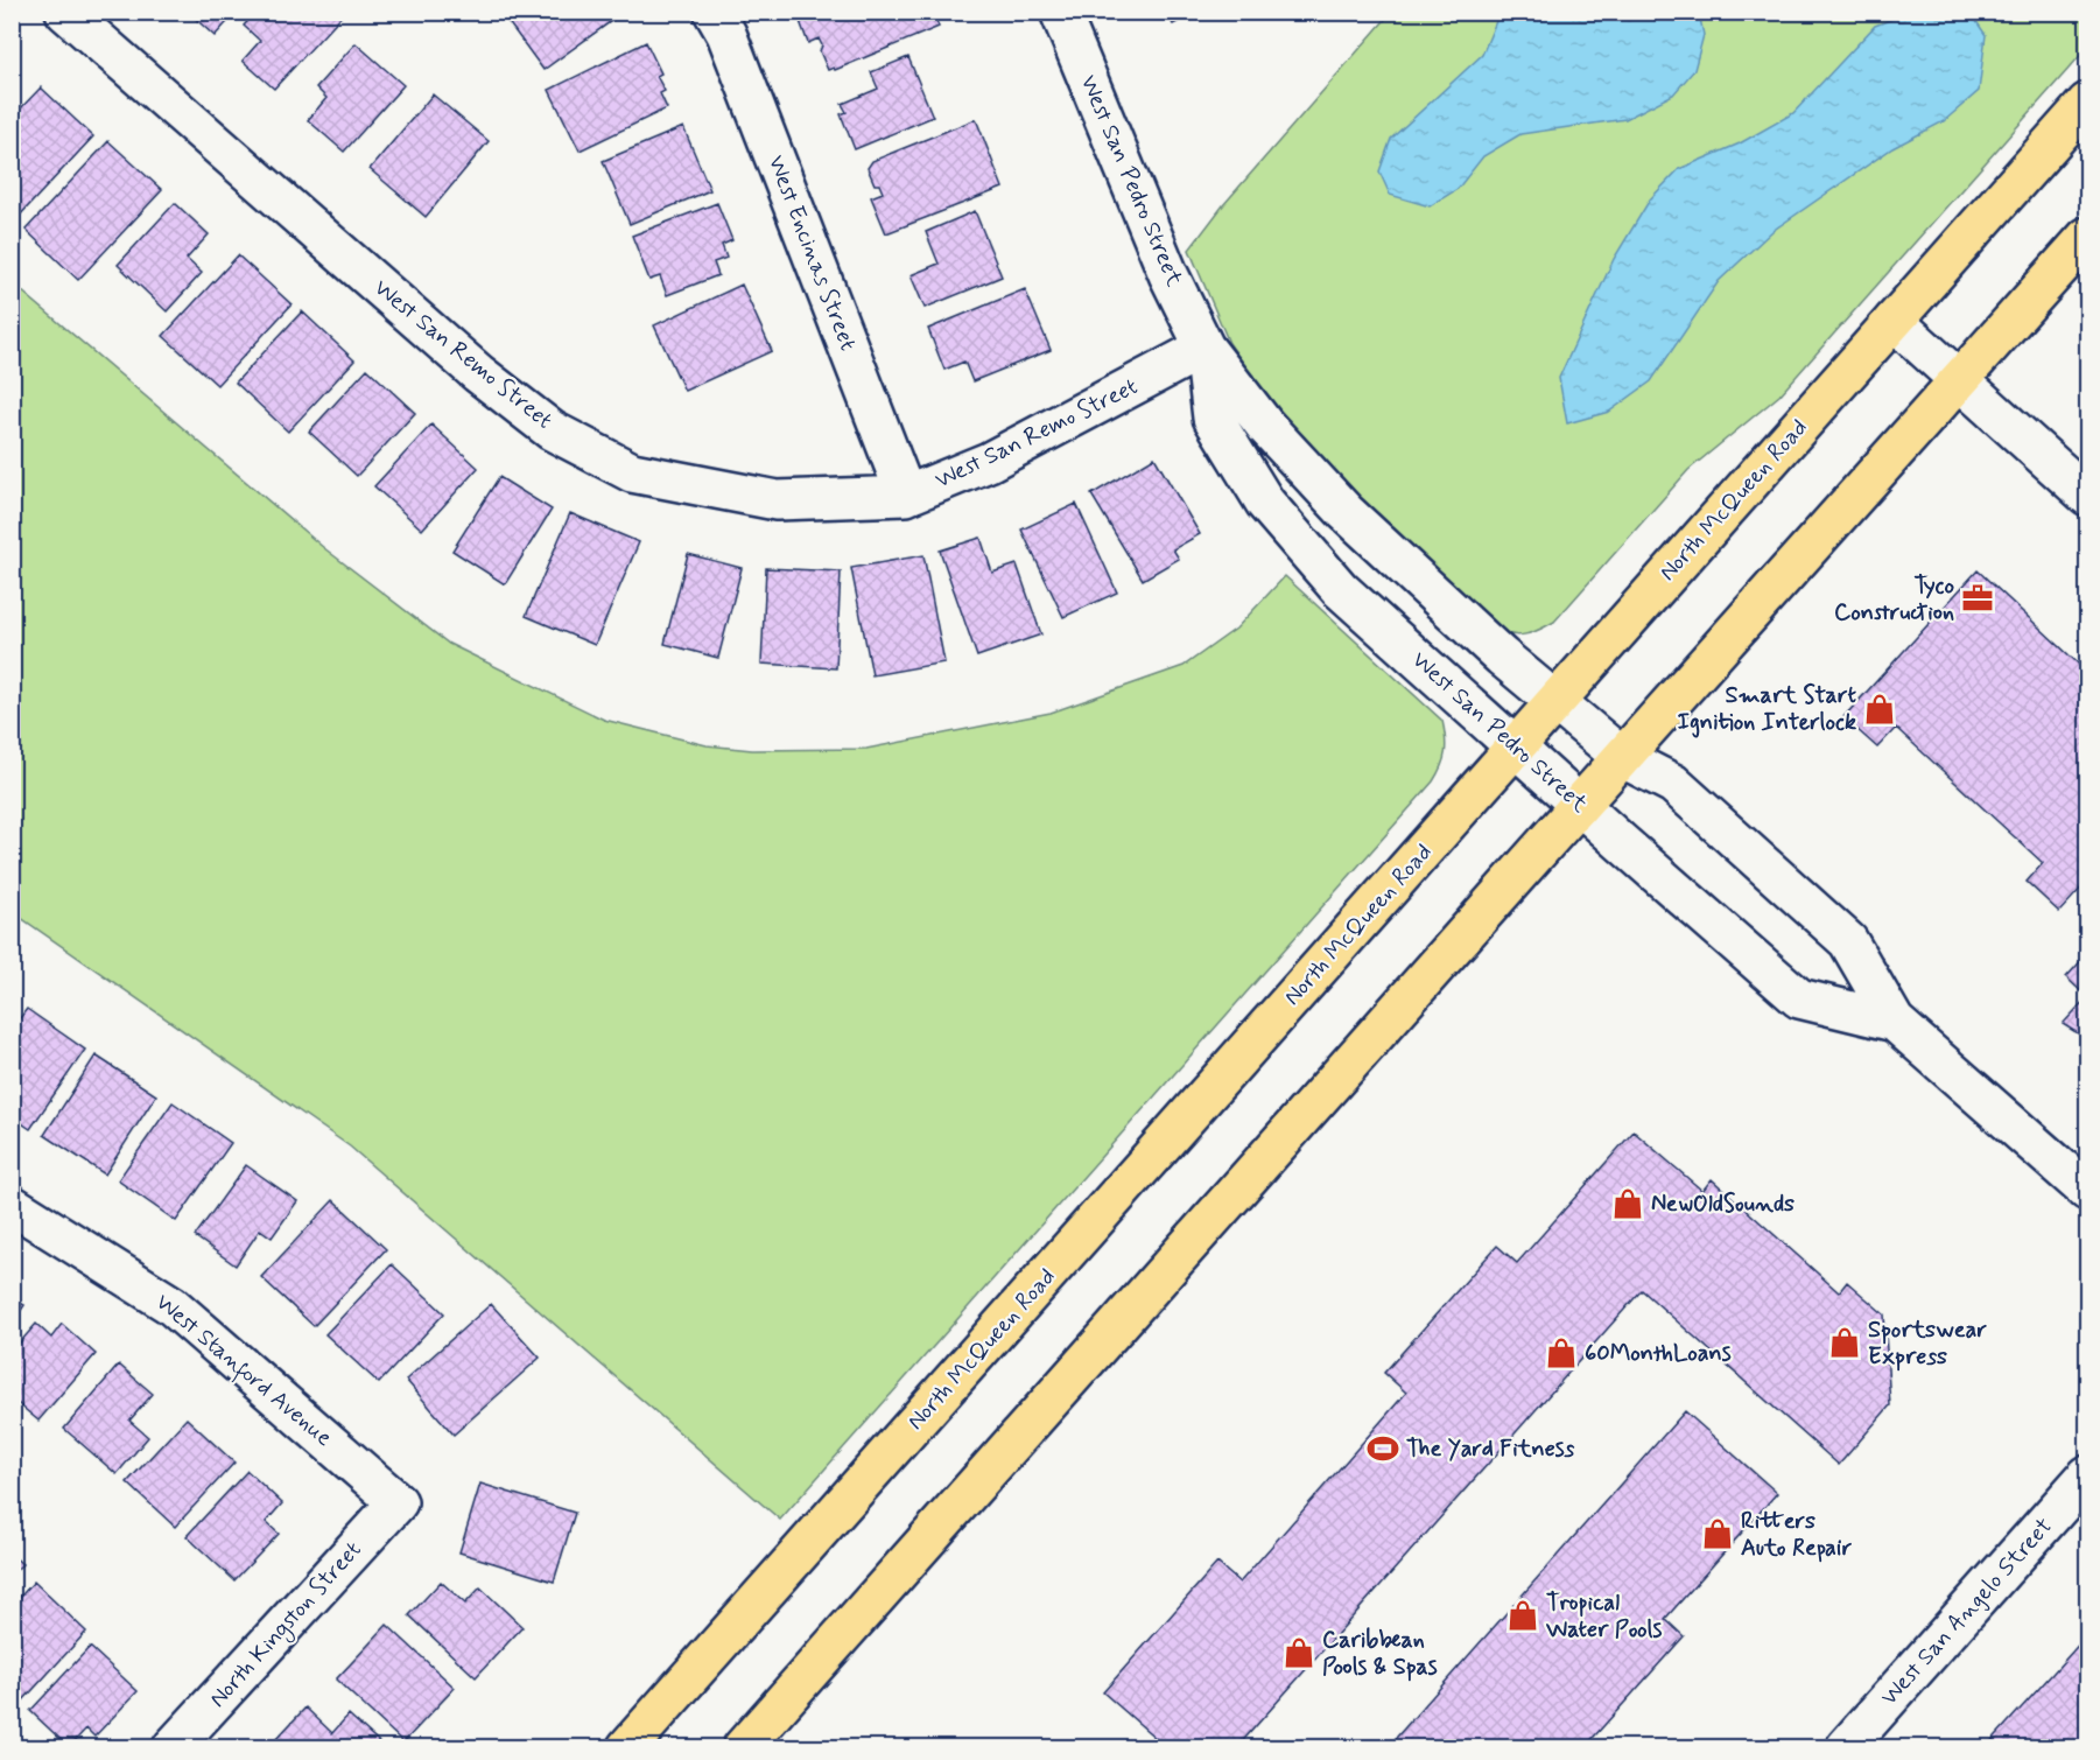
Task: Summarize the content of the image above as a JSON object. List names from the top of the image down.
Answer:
{
  "streets": {
    "main road": ["North McQueen Road"],
    "street": [
      "West San Pedro Street",
      "West Encinas Street",
      "West San Remo Street",
      "West Stanford Avenue",
      "West San Angelo Street",
      "North Kingston Street"
    ]
  },
  "crossings": [
    ["West San Pedro Street", "West San Remo Street"],
    ["West San Pedro Street", "North McQueen Road"],
    ["West Encinas Street", "West San Remo Street"],
    ["West Stanford Avenue", "North Kingston Street"]
  ],
  "places": {
    "office": ["Tyco Construction"],
    "shop": [
      "Smart Start Ignition Interlock",
      "NewOldSounds",
      "Sportswear Express",
      "60MonthLoans",
      "Ritters Auto Repair",
      "Tropical Water Pools",
      "Caribbean Pools & Spas"
    ],
    "sports": ["The Yard Fitness"]
  }
}
